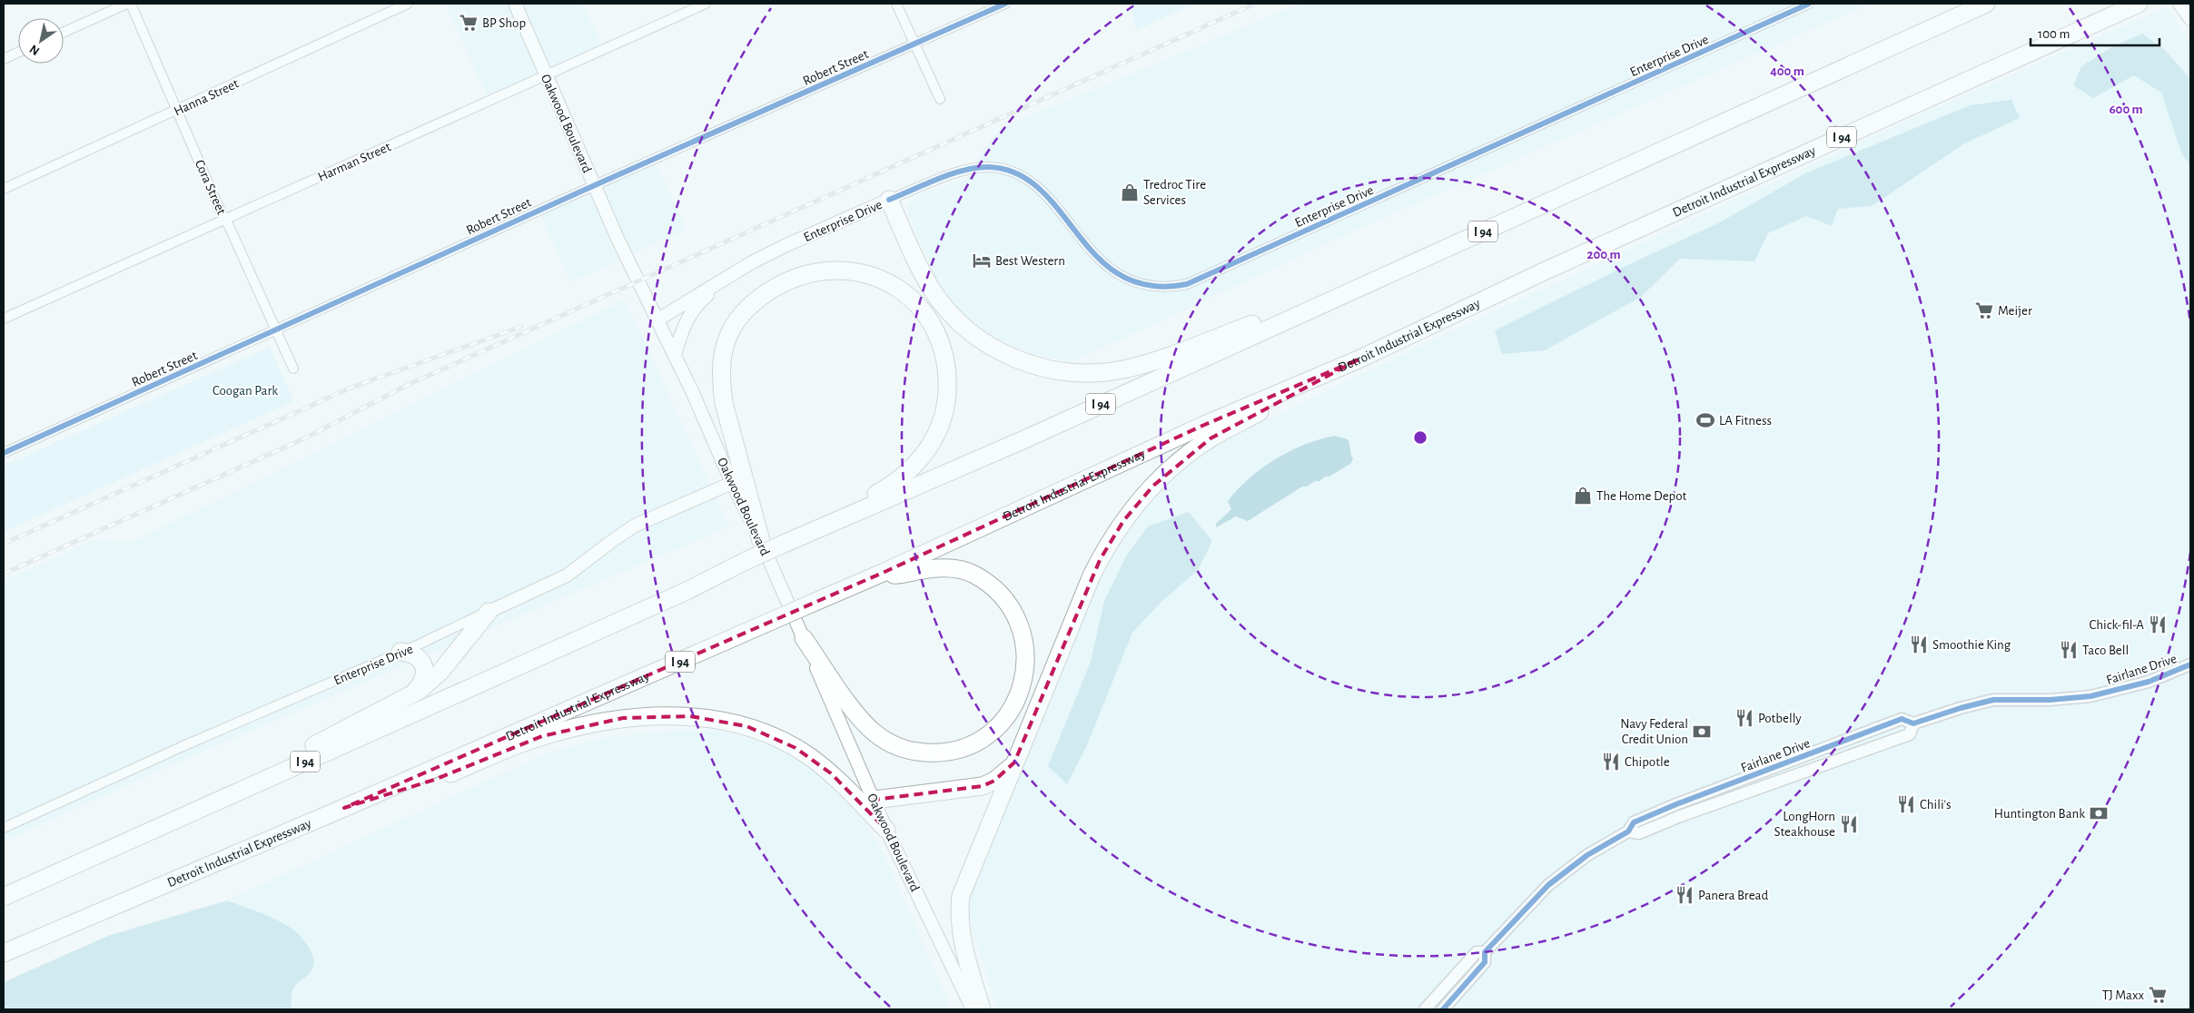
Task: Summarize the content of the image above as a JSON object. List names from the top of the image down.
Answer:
{
  "streets": {
    "highway": ["I 94", "Detroit Industrial Expressway"],
    "main road": ["Enterprise Drive", "Oakwood Boulevard"],
    "street": [
      "Robert Street",
      "Hanna Street",
      "Harman Street",
      "Cora Street",
      "Fairlane Drive"
    ]
  },
  "crossings": [
    ["Enterprise Drive", "Oakwood Boulevard"],
    ["Robert Street", "Oakwood Boulevard"],
    ["Robert Street", "Cora Street"],
    ["Hanna Street", "Cora Street"],
    ["Oakwood Boulevard", "Harman Street"],
    ["Harman Street", "Cora Street"]
  ],
  "parks": ["Coogan Park"],
  "places": {
    "supermarket": ["BP Shop", "Meijer", "TJ Maxx"],
    "shop": ["Tredroc Tire Services", "The Home Depot"],
    "hotel": ["Best Western"],
    "sports": ["LA Fitness"],
    "restaurant": [
      "Chick-fil-A",
      "Smoothie King",
      "Taco Bell",
      "Potbelly",
      "Chipotle",
      "Chili's",
      "LongHorn Steakhouse",
      "Panera Bread"
    ],
    "bank": ["Navy Federal Credit Union", "Huntington Bank"]
  },
  "scale_bar": "100 m",
  "north": "bottom left",
  "rings": ["400 m", "600 m", "200 m"]
}
